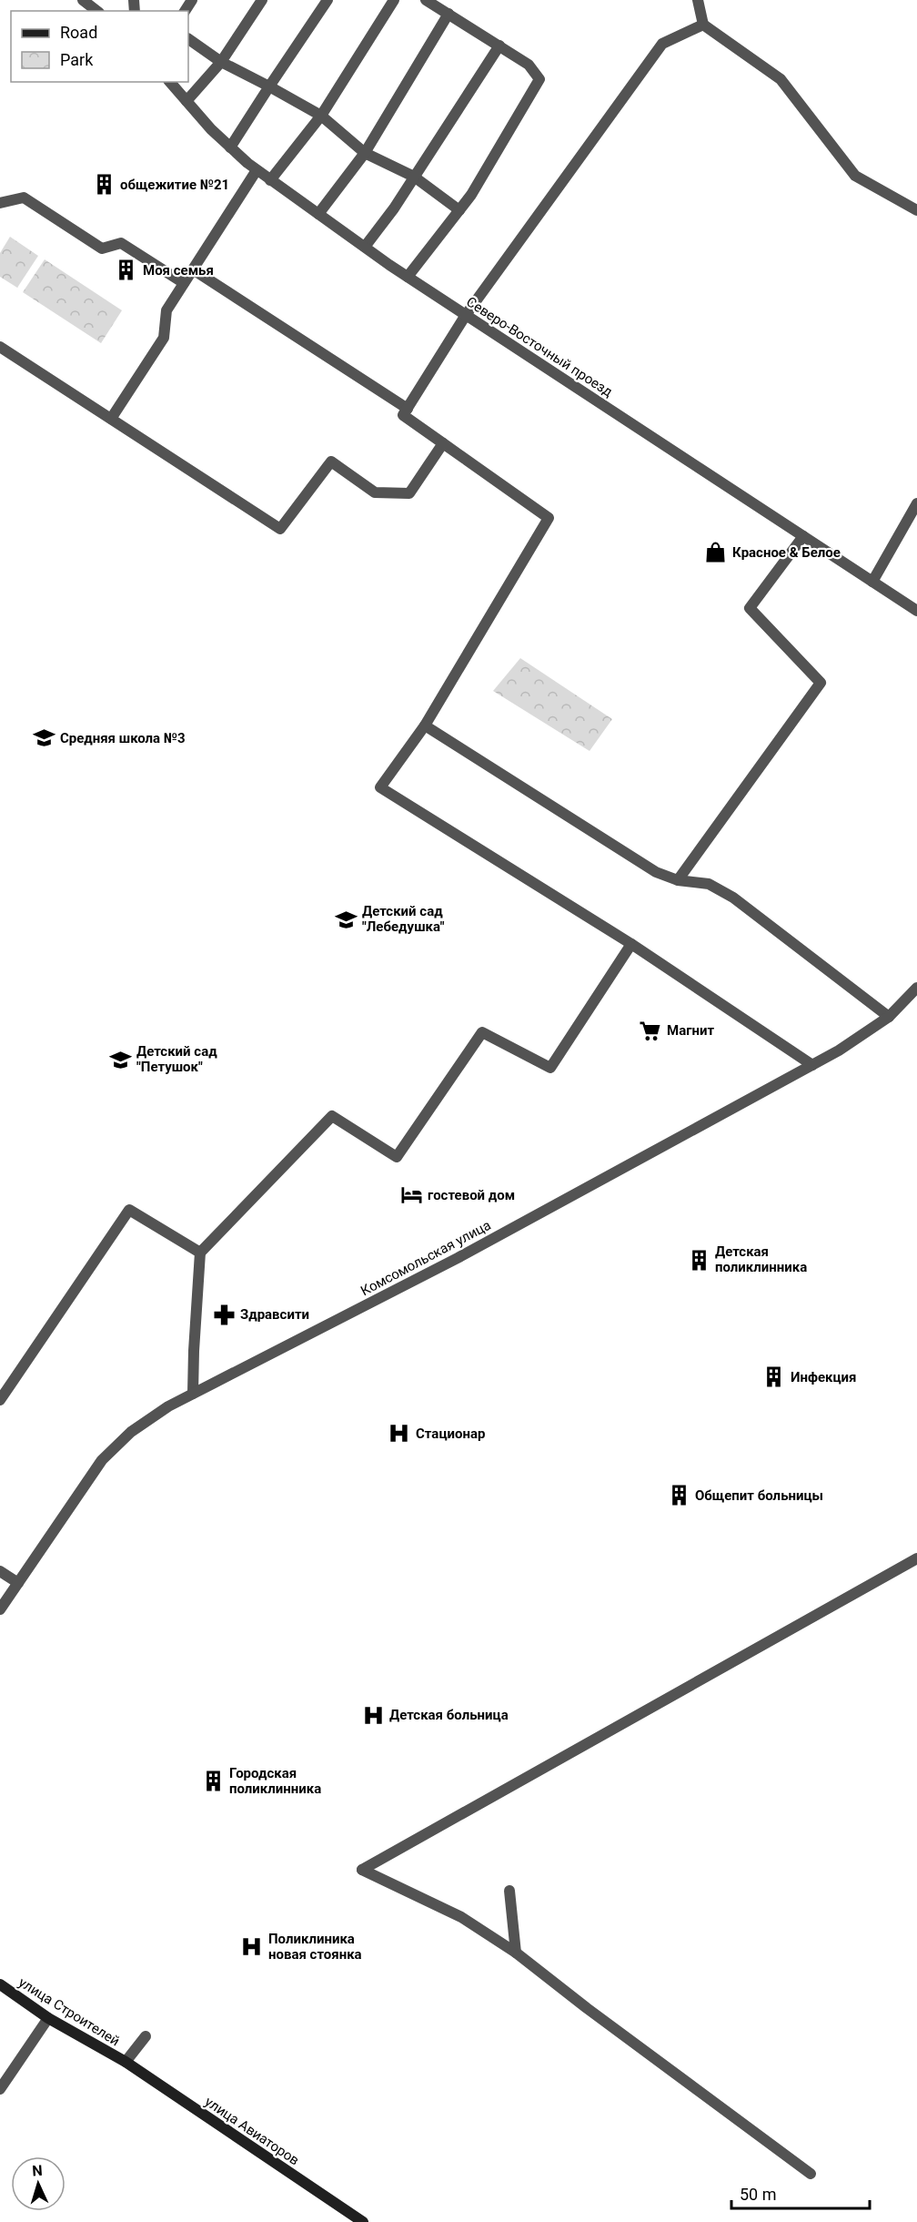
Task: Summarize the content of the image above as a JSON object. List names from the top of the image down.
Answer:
{
  "streets": {
    "main road": ["улица Строителей", "улица Авиаторов"],
    "street": ["Северо-Восточный проезд", "Комсомольская улица"]
  },
  "crossings": [
    ["улица Строителей", "улица Авиаторов"]
  ],
  "places": {
    "building": [
      "общежитие №21",
      "Моя семья",
      "Детская поликлинника",
      "Инфекция",
      "Общепит больницы",
      "Городская поликлинника"
    ],
    "shop": ["Красное & Белое"],
    "school or university": ["Средняя школа №3", "Детский сад \"Лебедушка\"", "Детский сад \"Петушок\""],
    "supermarket": ["Магнит"],
    "hotel": ["гостевой дом"],
    "pharmacy": ["Здравсити"],
    "hospital": ["Стационар", "Детская больница", "Поликлиника новая стоянка"]
  },
  "legend": ["Road", "Park"],
  "scale_bar": "50 m",
  "north": "top"
}
